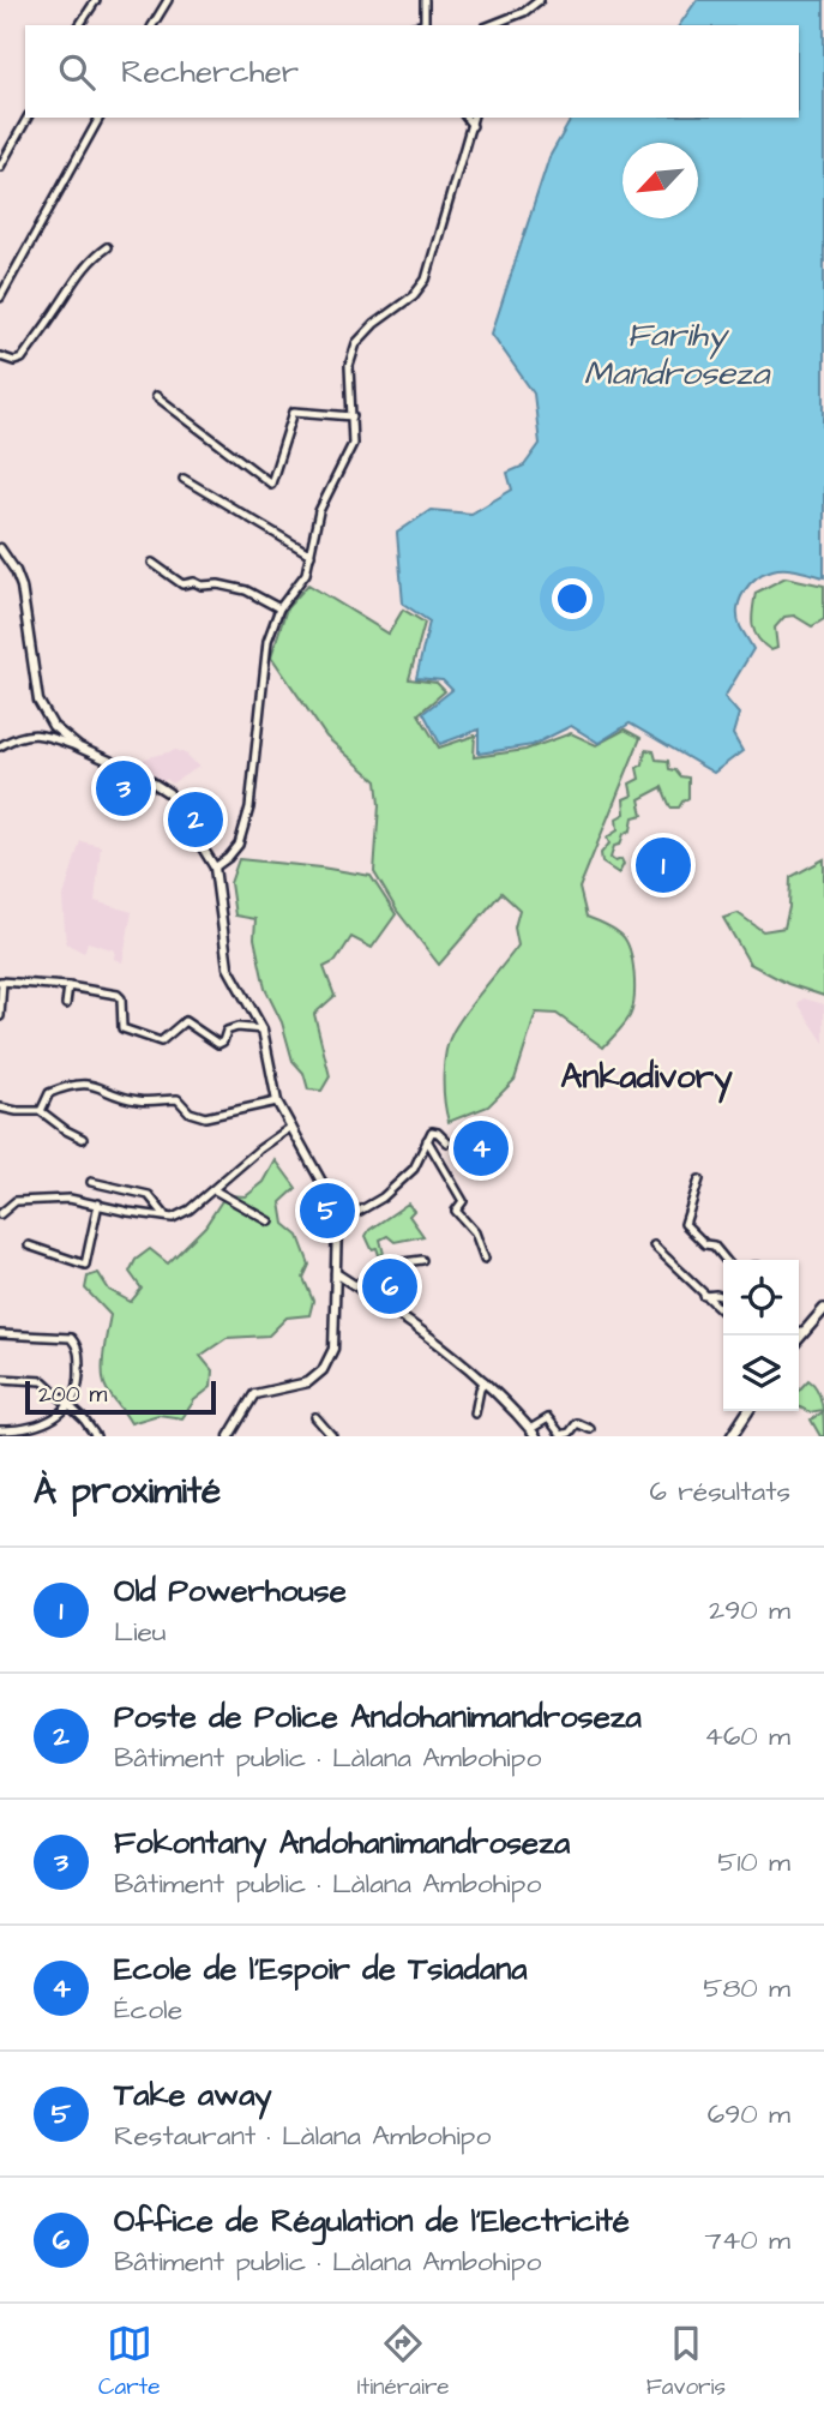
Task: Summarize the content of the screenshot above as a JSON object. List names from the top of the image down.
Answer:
{
  "districts": ["Ankadivory"],
  "water": ["Farihy Mandroseza"],
  "scale_bar": "200 m",
  "north": "bottom left",
  "page": {
    "search": "Rechercher",
    "pins": [
      "3",
      "2",
      "1",
      "4",
      "5",
      "6"
    ],
    "scale": "200 m",
    "heading": ["À proximité", "6 résultats"],
    "list": [
      {
        "mark": "1",
        "name": "Old Powerhouse",
        "note": "Lieu",
        "value": "290 m"
      },
      {
        "mark": "2",
        "name": "Poste de Police Andohanimandroseza",
        "note": "Bâtiment public · Làlana Ambohipo",
        "value": "460 m"
      },
      {
        "mark": "3",
        "name": "Fokontany Andohanimandroseza",
        "note": "Bâtiment public · Làlana Ambohipo",
        "value": "510 m"
      },
      {
        "mark": "4",
        "name": "Ecole de l'Espoir de Tsiadana",
        "note": "École",
        "value": "580 m"
      },
      {
        "mark": "5",
        "name": "Take away",
        "note": "Restaurant · Làlana Ambohipo",
        "value": "690 m"
      },
      {
        "mark": "6",
        "name": "Office de Régulation de l'Electricité",
        "note": "Bâtiment public · Làlana Ambohipo",
        "value": "740 m"
      }
    ],
    "nav": ["Carte", "Itinéraire", "Favoris"]
  }
}
